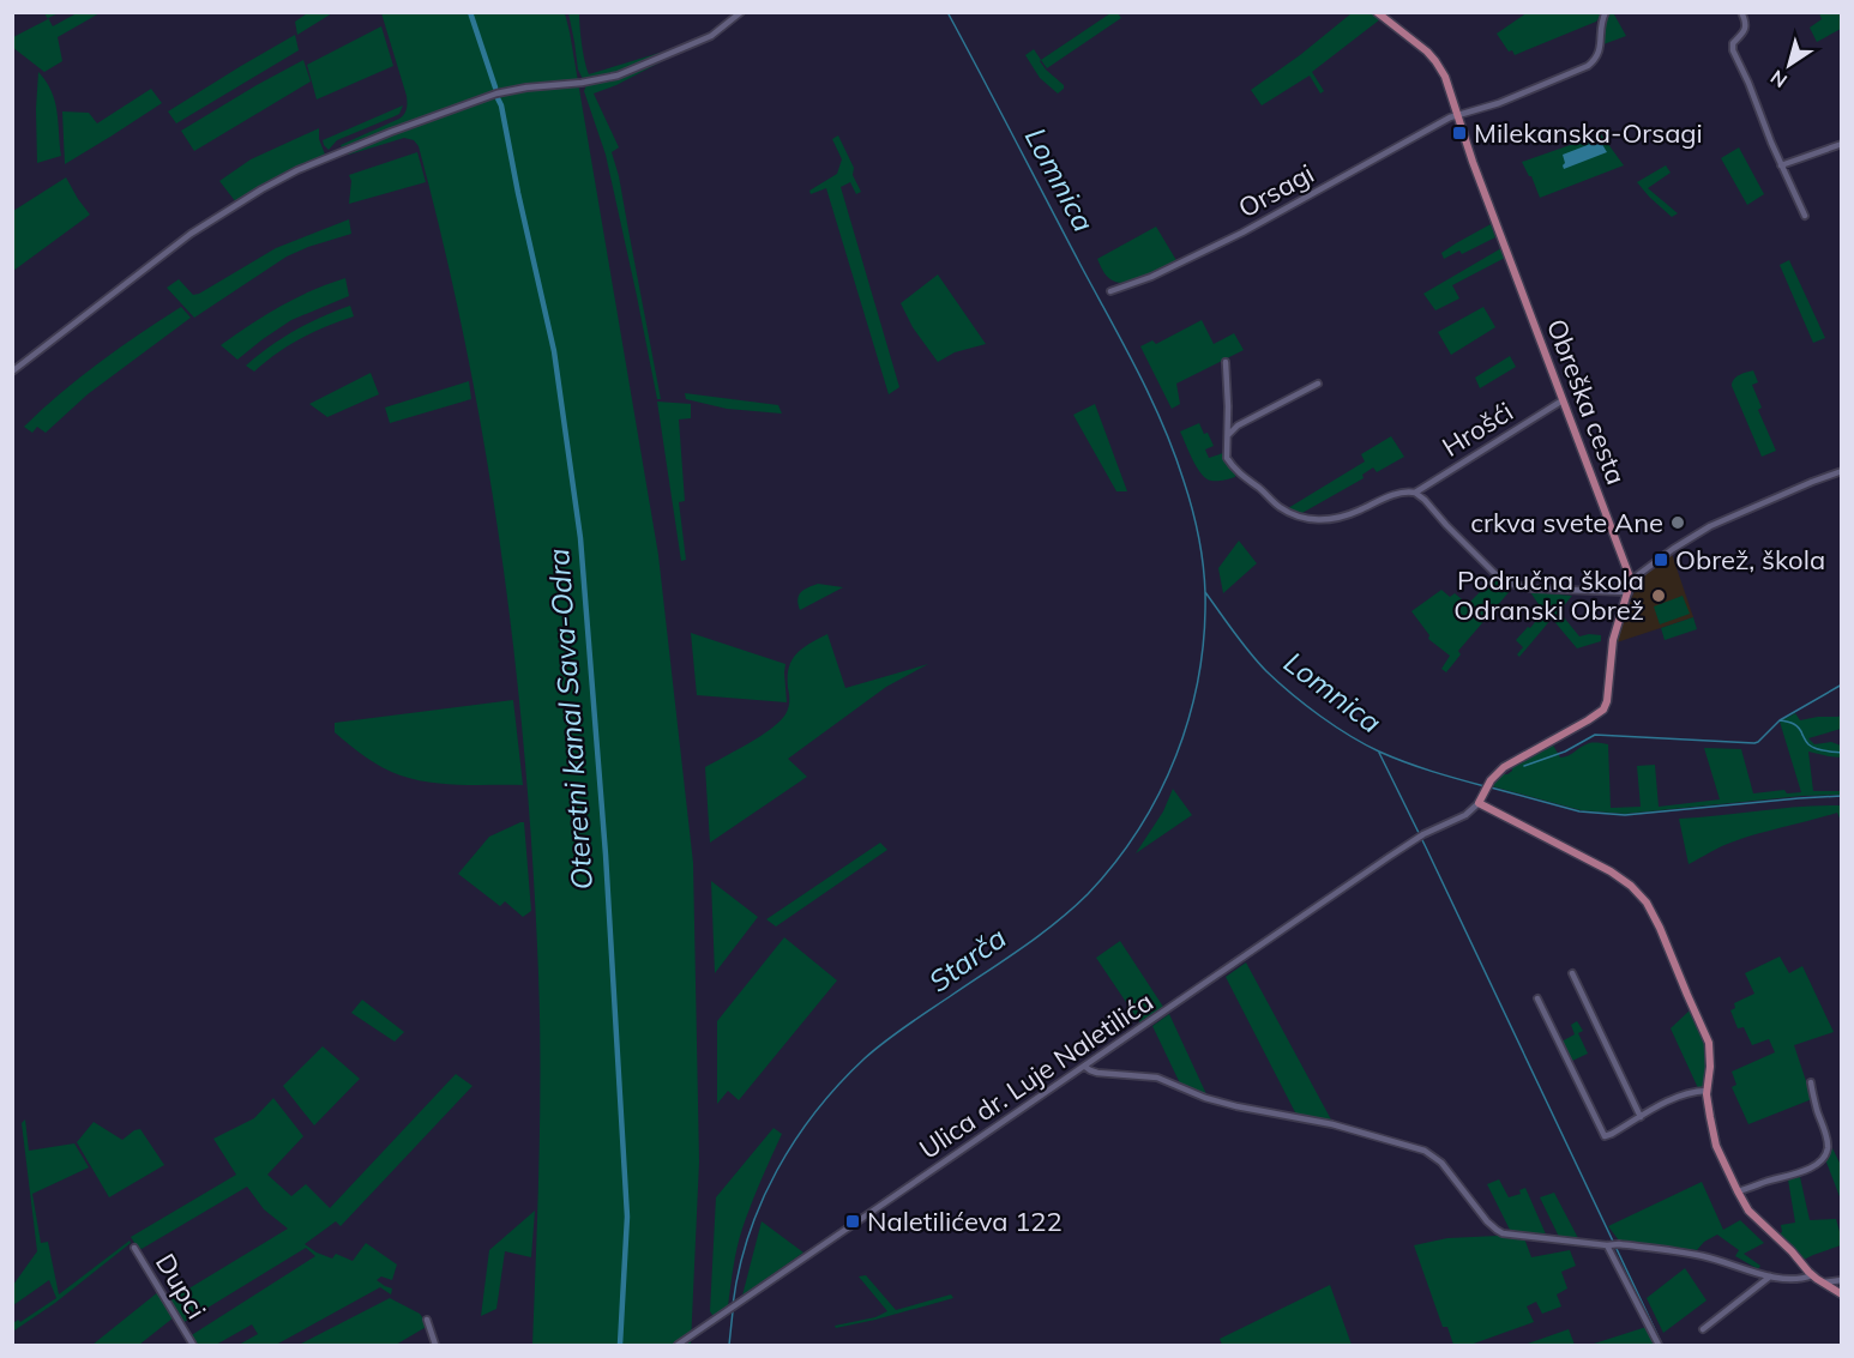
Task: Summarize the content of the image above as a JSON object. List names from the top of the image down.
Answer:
{
  "streets": {
    "main road": ["Obreška cesta"],
    "street": [
      "Orsagi",
      "Hrošći",
      "Ulica dr. Luje Naletilića",
      "Dupci"
    ]
  },
  "crossings": [
    ["Orsagi", "Obreška cesta"],
    ["Obreška cesta", "Hrošći"]
  ],
  "water": ["Lomnica", "Oteretni kanal Sava-Odra", "Starča"],
  "places": {
    "transit": ["Milekanska-Orsagi", "Obrež, škola", "Naletilićeva 122"],
    "other": ["crkva svete Ane", "Područna škola Odranski Obrež"]
  },
  "north": "bottom left"
}
